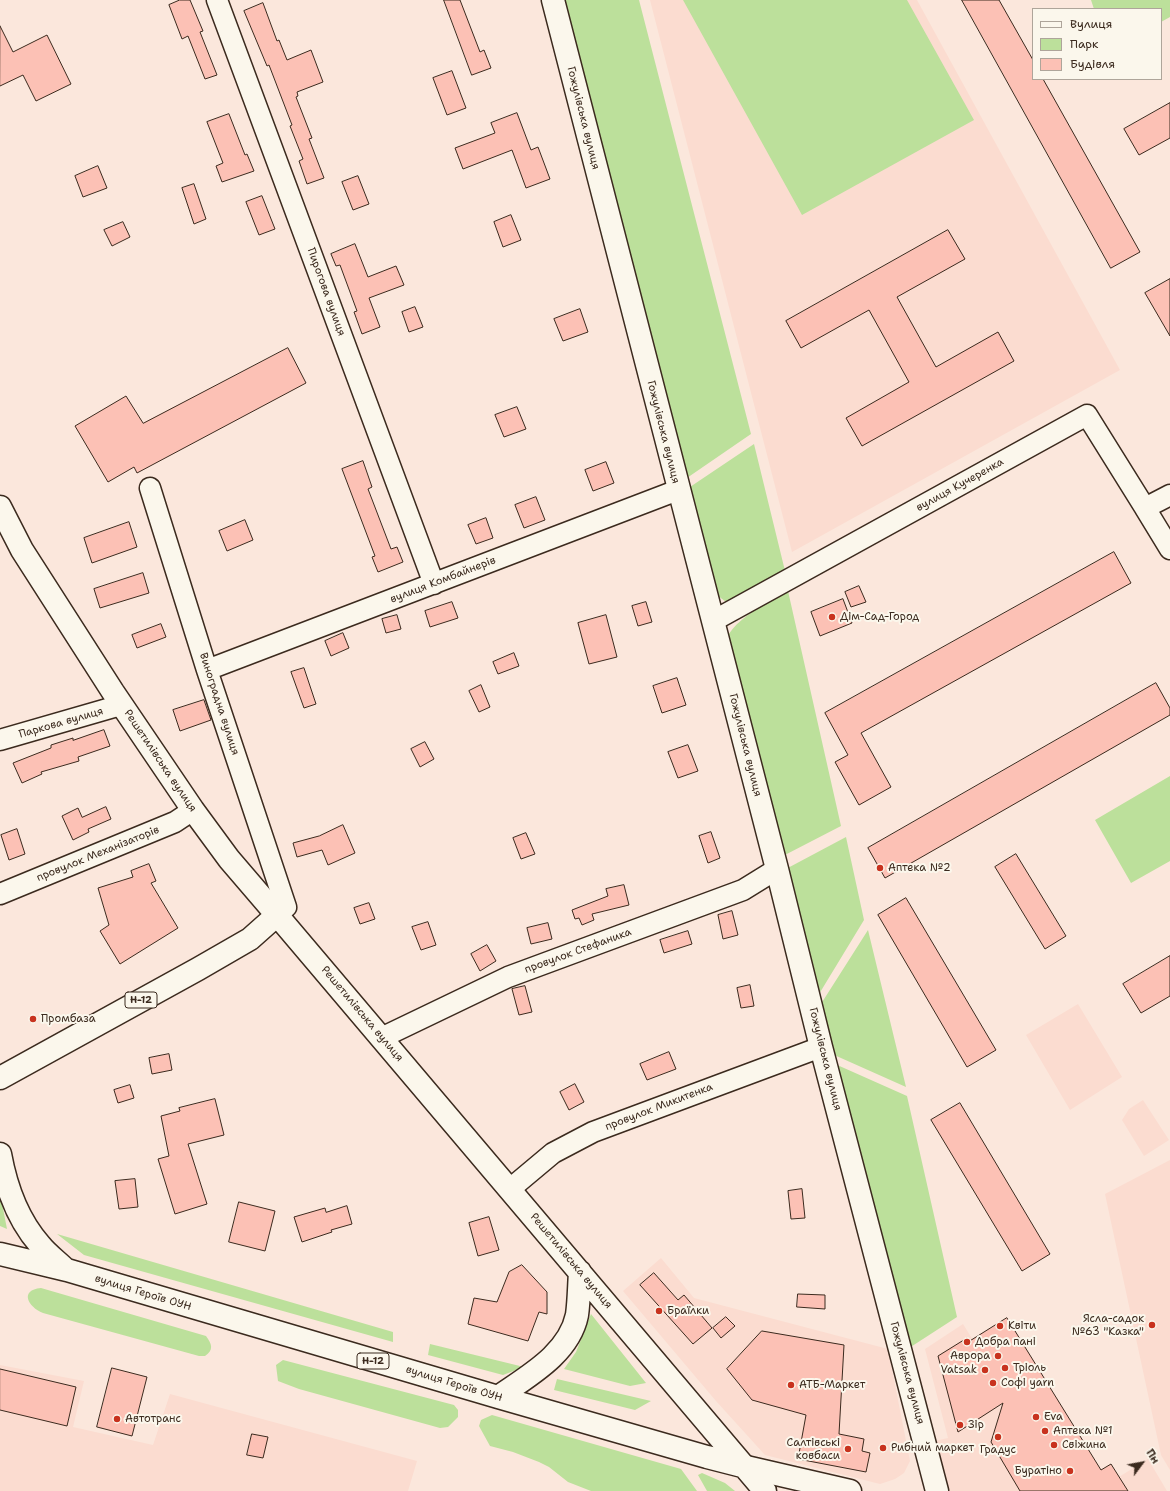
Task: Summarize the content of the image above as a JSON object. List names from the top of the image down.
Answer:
{
  "streets": {
    "main road": [
      "Гожулівська вулиця",
      "Решетилівська вулиця",
      "Н-12",
      "вулиця Героїв ОУН"
    ],
    "street": [
      "Пирогова вулиця",
      "вулиця Кучеренка",
      "вулиця Комбайнерів",
      "Виноградна вулиця",
      "Паркова вулиця",
      "провулок Механізаторів",
      "провулок Стефаника",
      "провулок Микитенка"
    ]
  },
  "crossings": [
    ["Гожулівська вулиця", "вулиця Кучеренка"],
    ["Гожулівська вулиця", "вулиця Комбайнерів"],
    ["Гожулівська вулиця", "провулок Стефаника"],
    ["Гожулівська вулиця", "провулок Микитенка"],
    ["Пирогова вулиця", "вулиця Комбайнерів"],
    ["вулиця Комбайнерів", "Виноградна вулиця"],
    ["Виноградна вулиця", "Решетилівська вулиця"],
    ["Виноградна вулиця", "Н-12"],
    ["Паркова вулиця", "Решетилівська вулиця"],
    ["Решетилівська вулиця", "провулок Механізаторів"],
    ["Решетилівська вулиця", "провулок Стефаника"],
    ["Решетилівська вулиця", "Н-12"],
    ["Решетилівська вулиця", "провулок Микитенка"],
    ["Решетилівська вулиця", "вулиця Героїв ОУН"]
  ],
  "places": [
    "Дім-Сад-Город",
    "Аптека №2",
    "Промбаза",
    "Браїлки",
    "Ясла-садок №63 \"Казка\"",
    "Квіти",
    "Добра пані",
    "Аврора",
    "Тріоль",
    "Vatsak",
    "Софі yarn",
    "АТБ-Маркет",
    "Eva",
    "Автотранс",
    "Зір",
    "Аптека №1",
    "Градус",
    "Свіжина",
    "Рибний маркет",
    "Салтівські ковбаси",
    "Буратіно"
  ],
  "legend": ["Вулиця", "Парк", "Будівля"],
  "north": "top right"
}
